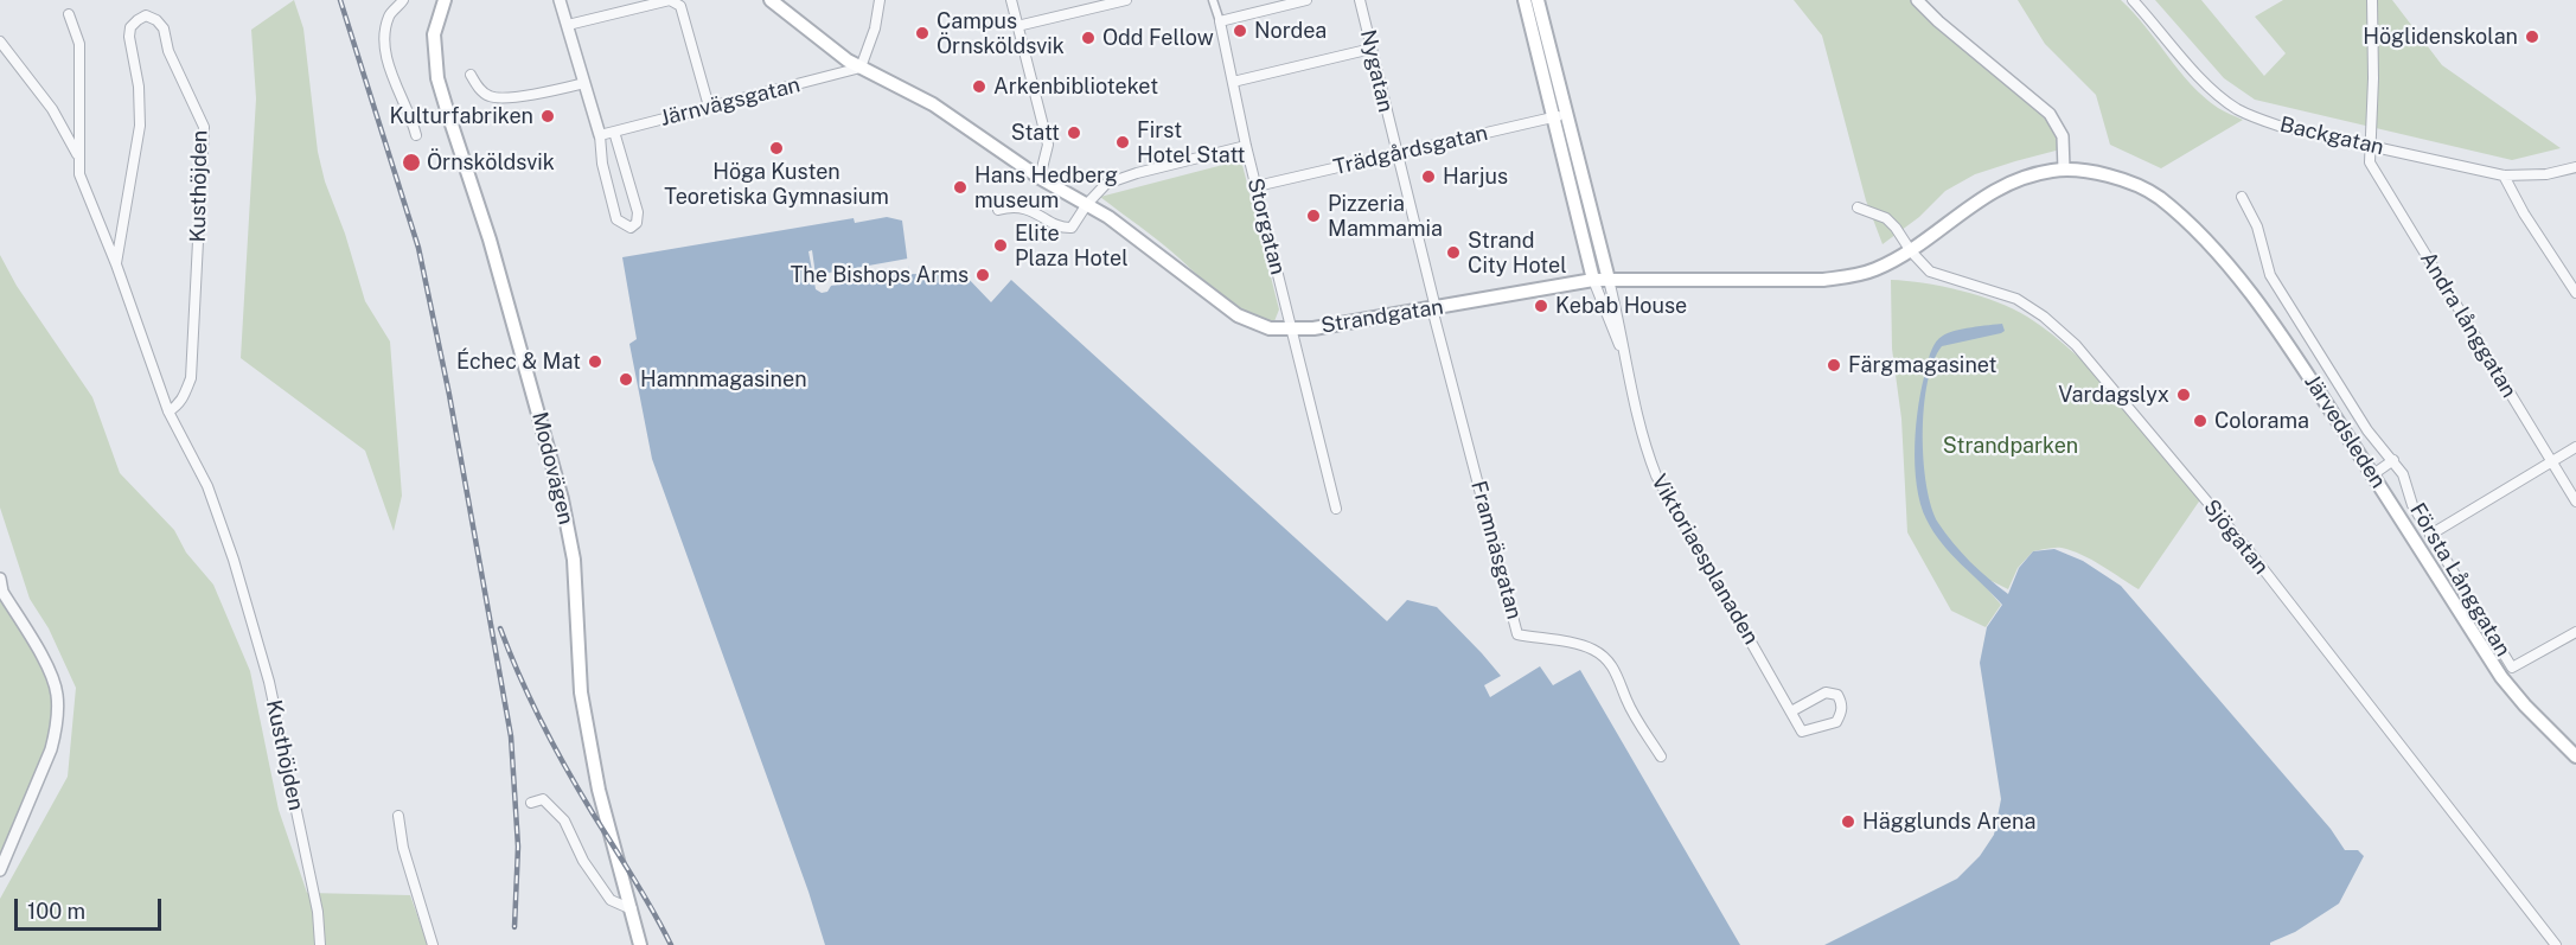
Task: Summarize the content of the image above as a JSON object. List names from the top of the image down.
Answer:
{
  "streets": {
    "main road": [
      "Strandgatan",
      "Järvedsleden",
      "Modovägen",
      "Viktoriaesplanaden"
    ],
    "street": [
      "Nygatan",
      "Järnvägsgatan",
      "Backgatan",
      "Trädgårdsgatan",
      "Kusthöjden",
      "Storgatan",
      "Andra långgatan",
      "Sjögatan",
      "Framnäsgatan",
      "Första Långgatan"
    ]
  },
  "crossings": [
    ["Nygatan", "Trädgårdsgatan"],
    ["Nygatan", "Strandgatan"],
    ["Nygatan", "Framnäsgatan"],
    ["Järnvägsgatan", "Strandgatan"],
    ["Backgatan", "Andra långgatan"],
    ["Trädgårdsgatan", "Storgatan"],
    ["Trädgårdsgatan", "Viktoriaesplanaden"],
    ["Storgatan", "Strandgatan"],
    ["Strandgatan", "Järvedsleden"],
    ["Strandgatan", "Sjögatan"],
    ["Strandgatan", "Framnäsgatan"],
    ["Strandgatan", "Viktoriaesplanaden"]
  ],
  "parks": ["Strandparken"],
  "places": [
    "Nordea",
    "Campus Örnsköldsvik",
    "Höglidenskolan",
    "Odd Fellow",
    "Arkenbiblioteket",
    "Kulturfabriken",
    "Statt",
    "First Hotel Statt",
    "Höga Kusten Teoretiska Gymnasium",
    "Örnsköldsvik",
    "Harjus",
    "Hans Hedberg museum",
    "Pizzeria Mammamia",
    "Elite Plaza Hotel",
    "Strand City Hotel",
    "The Bishops Arms",
    "Kebab House",
    "Échec & Mat",
    "Färgmagasinet",
    "Hamnmagasinen",
    "Vardagslyx",
    "Colorama",
    "Hägglunds Arena"
  ],
  "scale_bar": "100 m"
}
